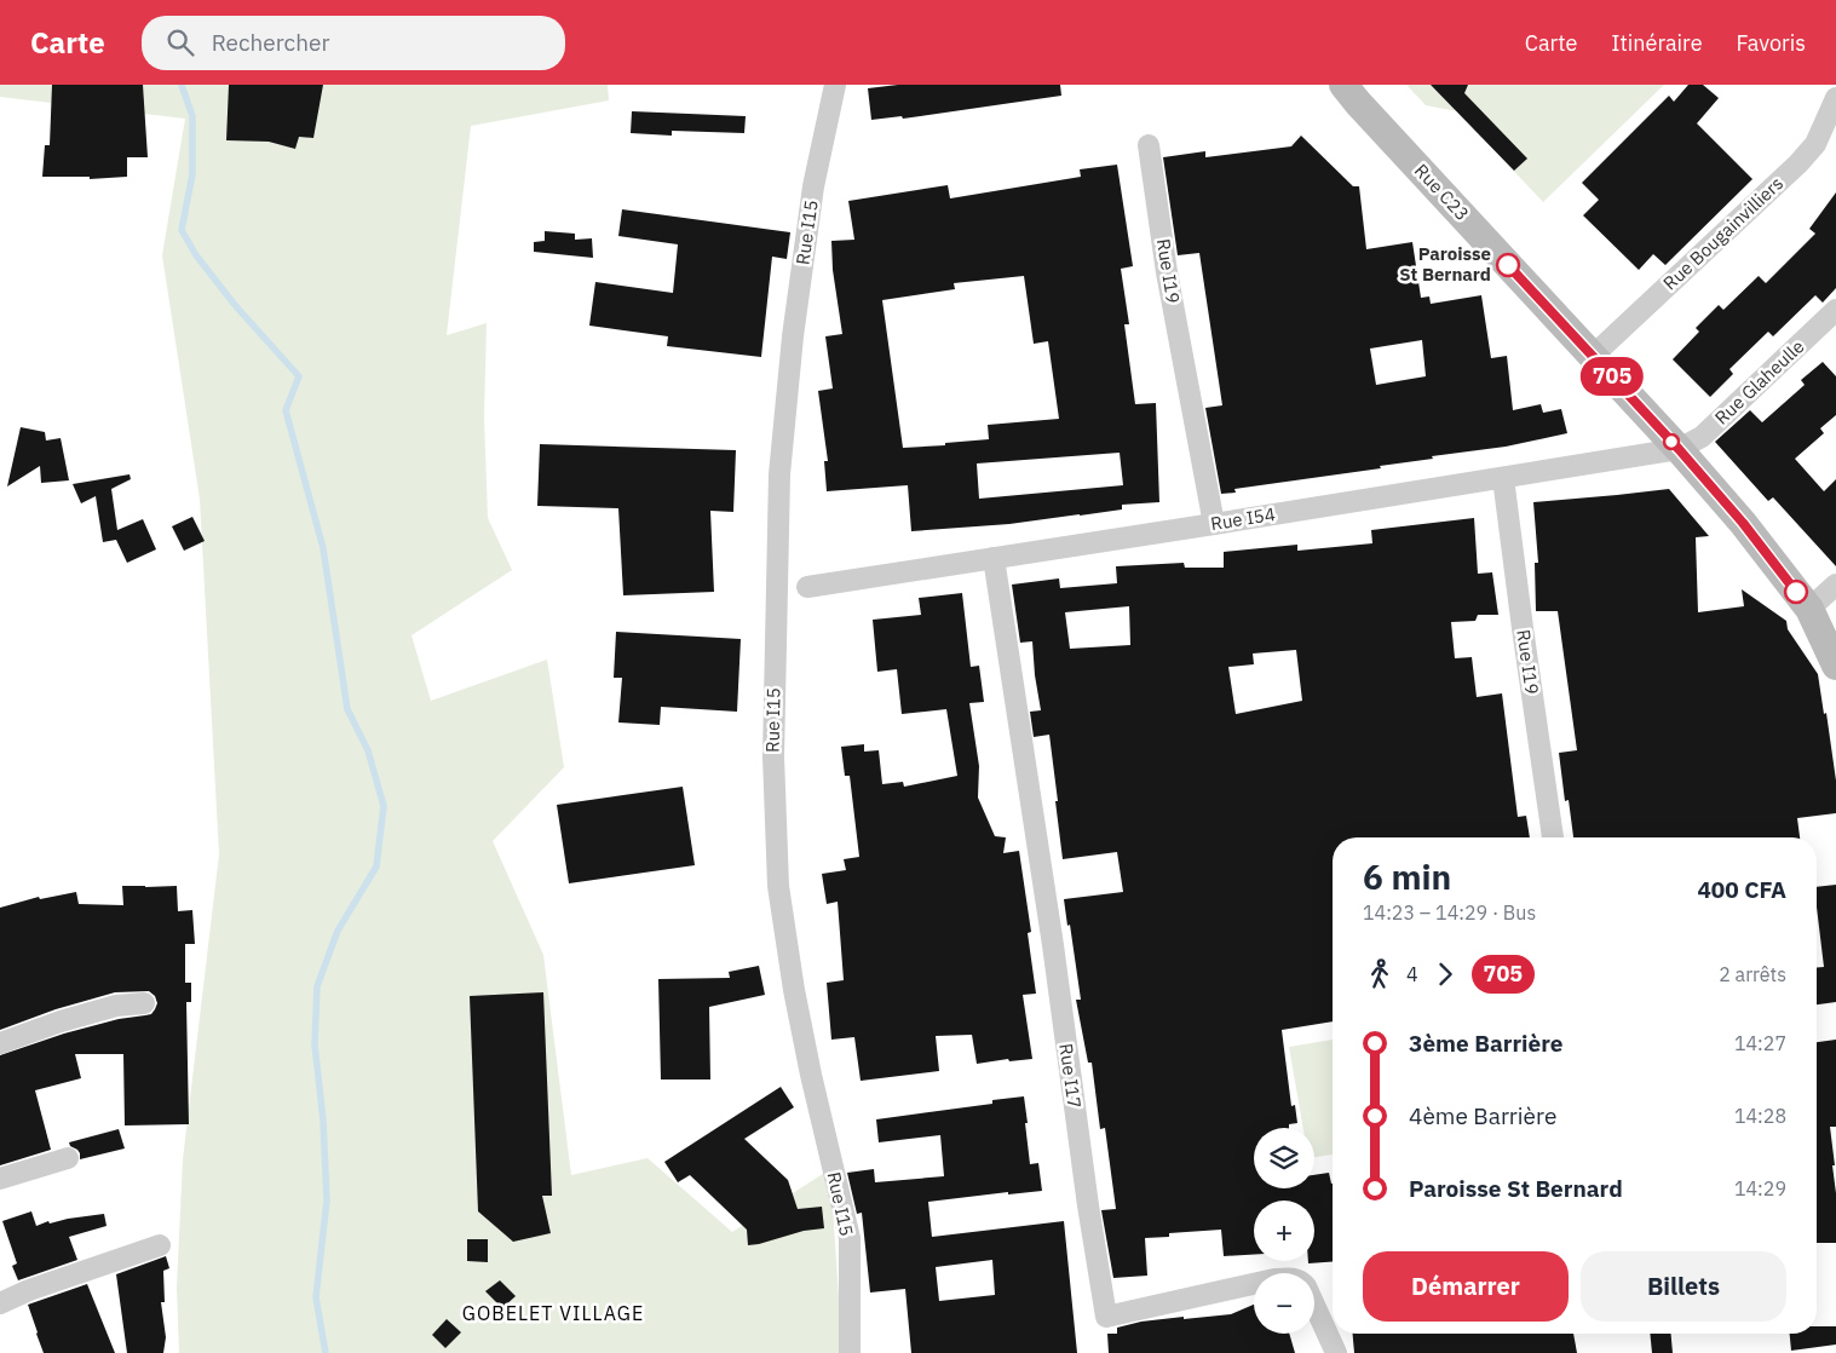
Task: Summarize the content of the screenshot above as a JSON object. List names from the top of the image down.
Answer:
{
  "streets": {
    "street": [
      "Rue C23",
      "Rue I15",
      "Rue Bougainvilliers",
      "Rue I19",
      "Rue Glaheulle",
      "Rue I54",
      "Rue I17"
    ]
  },
  "crossings": [
    ["Rue C23", "Rue Bougainvilliers"],
    ["Rue C23", "Rue Glaheulle"],
    ["Rue C23", "Rue I54"],
    ["Rue I19", "Rue I54"],
    ["Rue Glaheulle", "Rue I54"],
    ["Rue I54", "Rue I17"]
  ],
  "districts": ["GOBELET VILLAGE"],
  "places": ["Paroisse St Bernard"],
  "lines": ["bus line 705"],
  "page": {
    "header": "Carte",
    "search": "Rechercher",
    "nav": ["Carte", "Itinéraire", "Favoris"],
    "on_map": "705",
    "heading": ["6 min", "14:23 – 14:29 · Bus", "400 CFA"],
    "legs": ["4", "705", "2 arrêts"],
    "list": [
      {
        "name": "3ème Barrière",
        "value": "14:27"
      },
      {
        "name": "4ème Barrière",
        "value": "14:28"
      },
      {
        "name": "Paroisse St Bernard",
        "value": "14:29"
      }
    ],
    "map_buttons": ["+", "−"],
    "buttons": ["Démarrer", "Billets"]
  }
}
